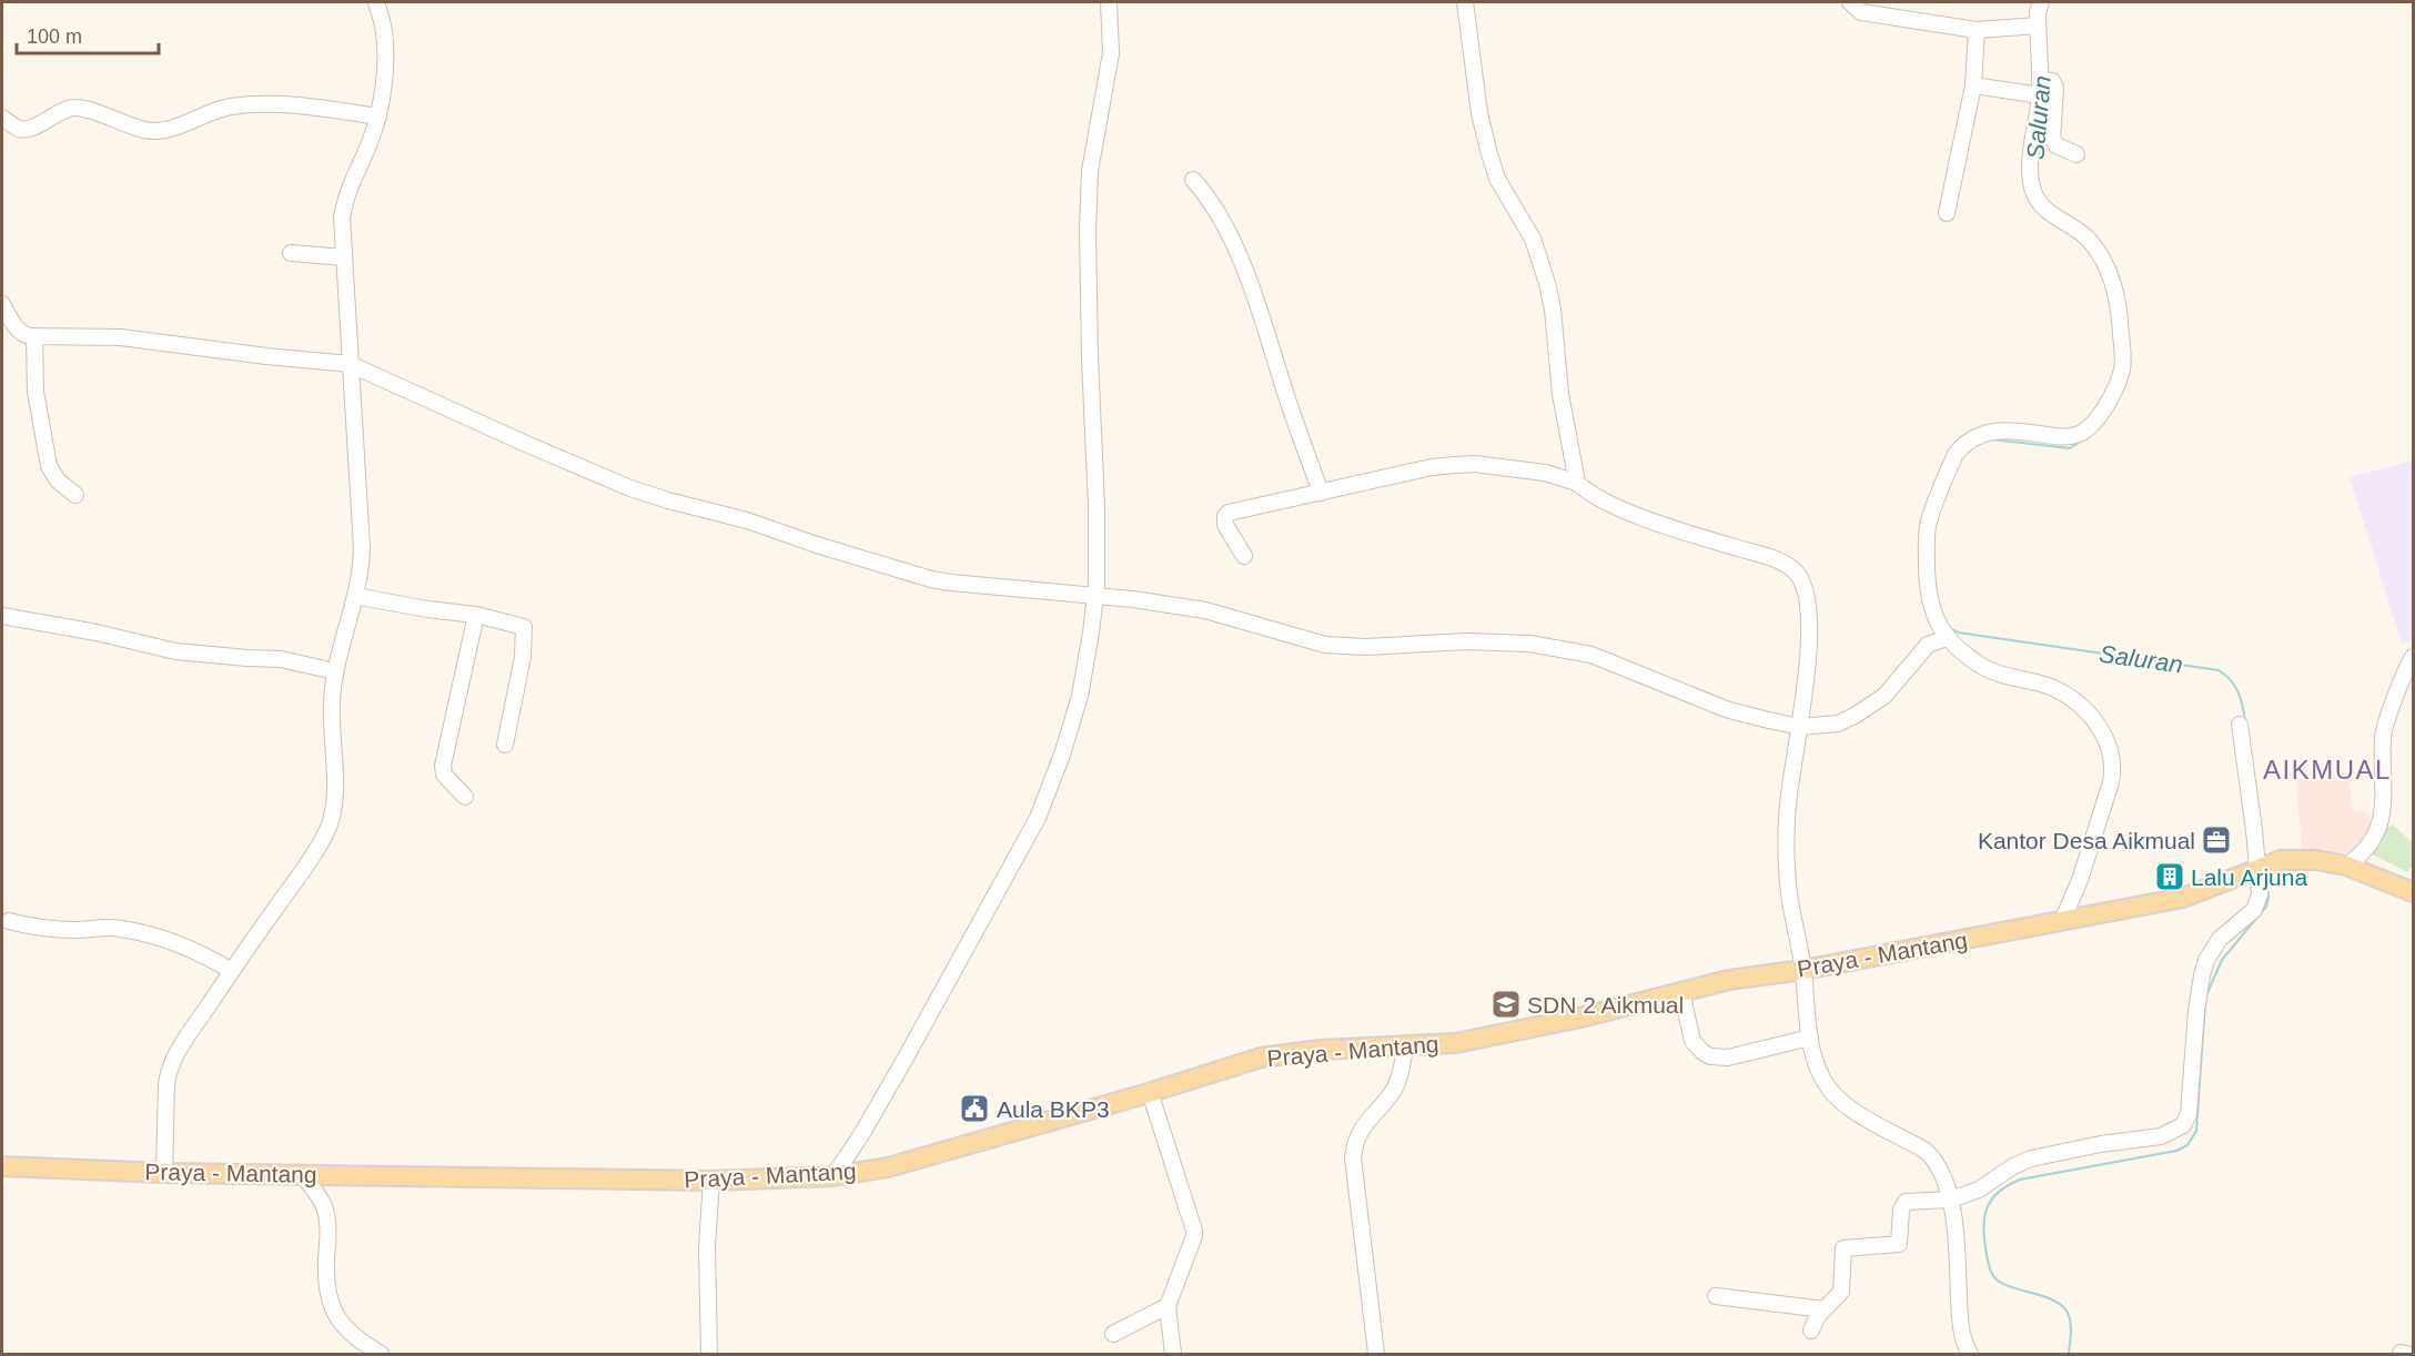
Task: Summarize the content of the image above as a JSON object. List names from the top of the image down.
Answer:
{
  "streets": {
    "main road": ["Praya - Mantang"]
  },
  "districts": ["AIKMUAL"],
  "water": ["Saluran"],
  "places": {
    "office": ["Kantor Desa Aikmual"],
    "building": ["Lalu Arjuna"],
    "school or university": ["SDN 2 Aikmual"],
    "public building": ["Aula BKP3"]
  },
  "scale_bar": "100 m"
}
